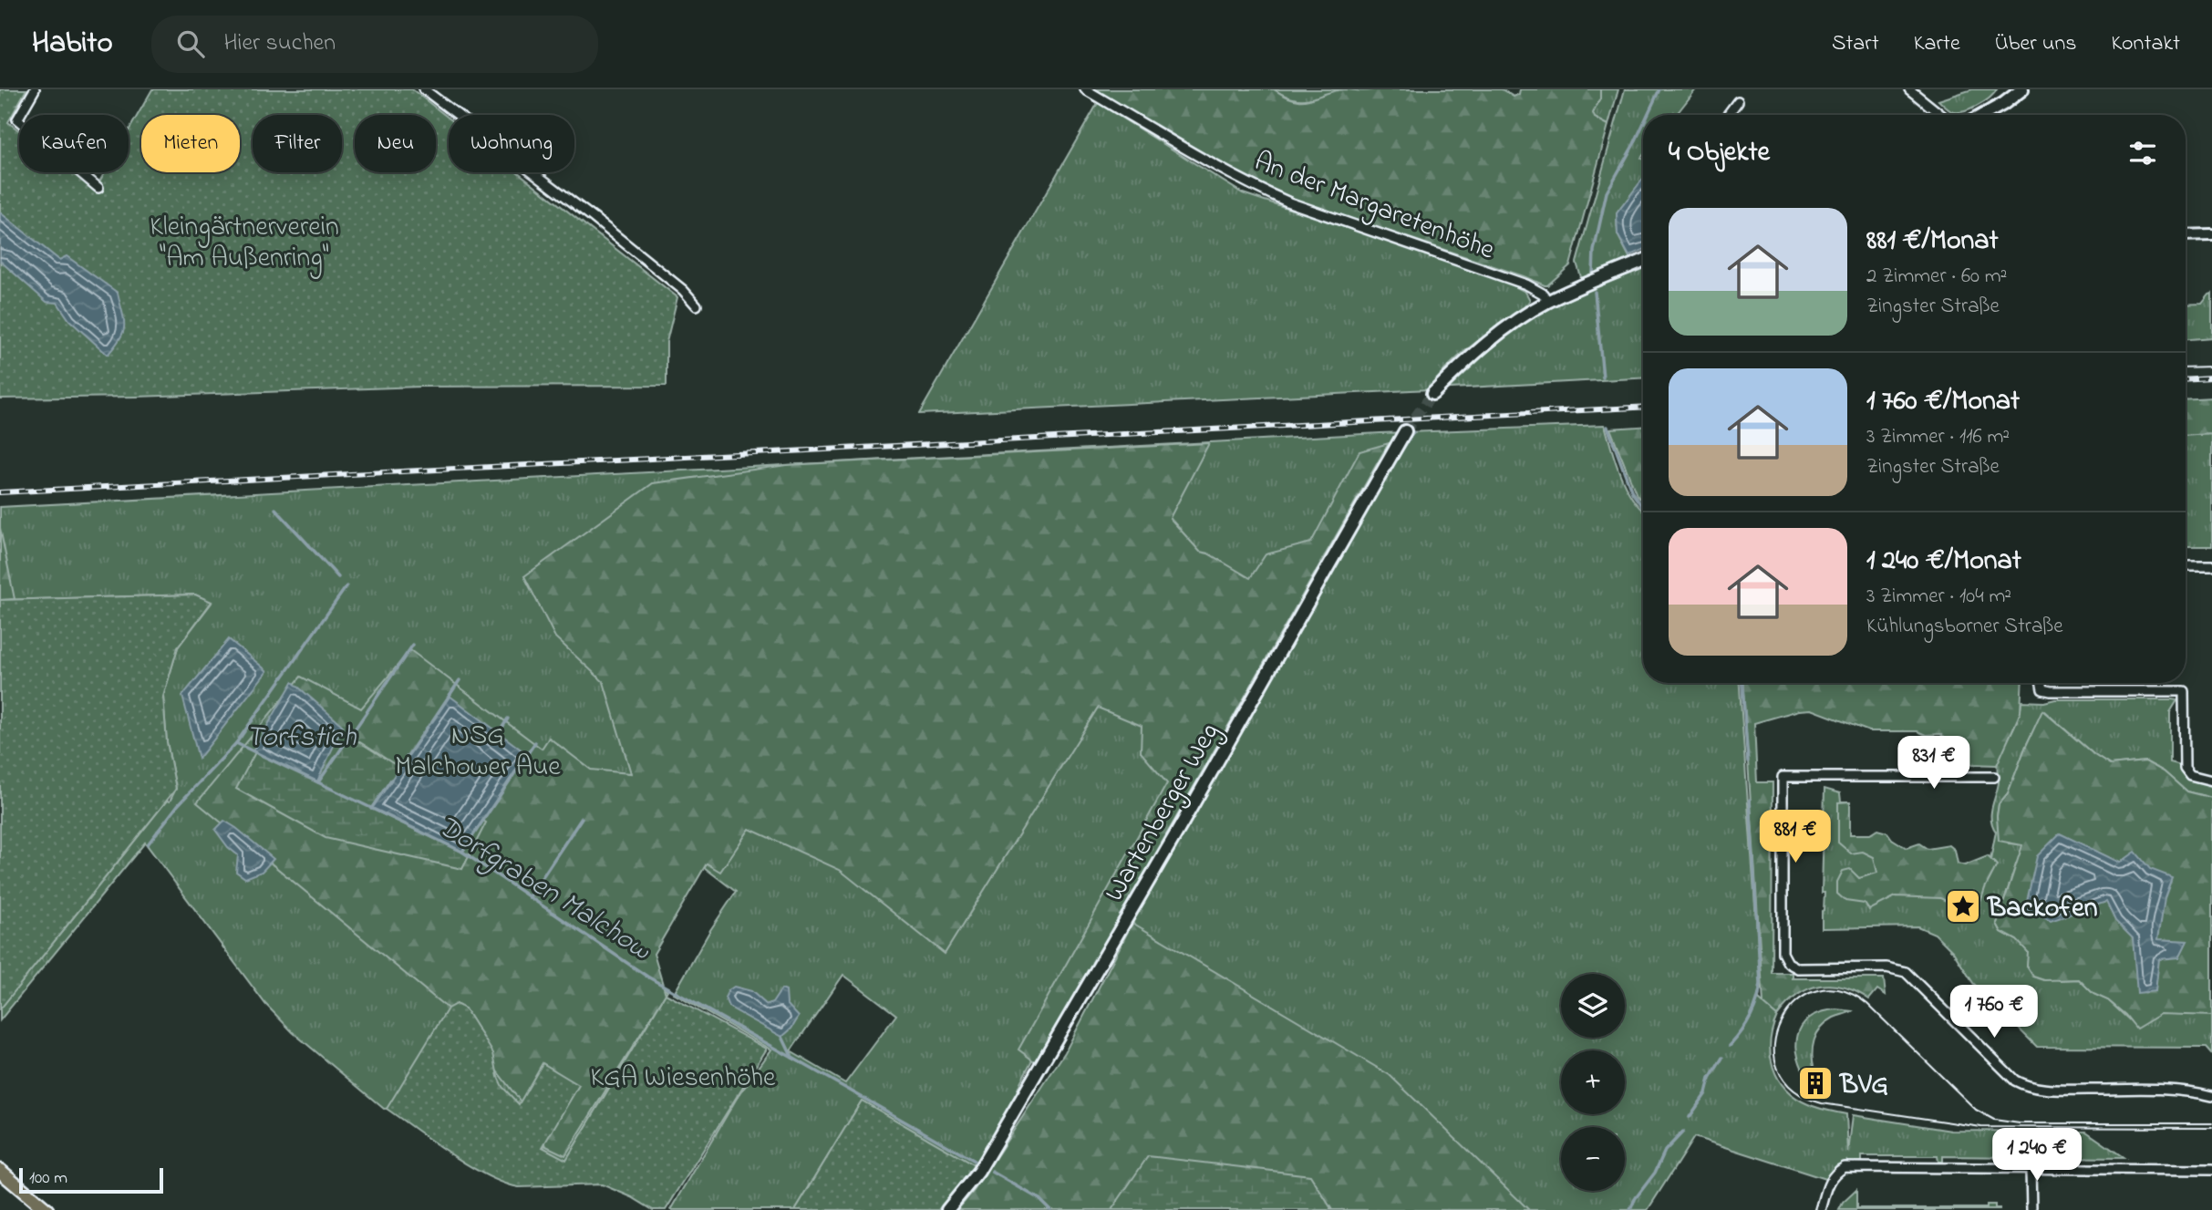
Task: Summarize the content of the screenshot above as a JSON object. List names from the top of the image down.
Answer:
{
  "streets": {
    "main road": ["Wartenberger Weg"],
    "street": ["An der Margaretenhöhe"]
  },
  "water": ["Torfstich", "Dorfgraben Malchow"],
  "parks": ["Kleingärtnerverein \"Am Außenring\"", "NSG Malchower Aue", "KGA Wiesenhöhe"],
  "places": {
    "place": ["Backofen"],
    "building": ["BVG"]
  },
  "scale_bar": "100 m",
  "page": {
    "header": "Habito",
    "search": "Hier suchen",
    "nav": [
      "Start",
      "Karte",
      "Über uns",
      "Kontakt"
    ],
    "chip": [
      "Kaufen",
      "Mieten",
      "Filter",
      "Neu",
      "Wohnung"
    ],
    "heading": "4 Objekte",
    "list": [
      {
        "name": "881 €/Monat",
        "note": "2 Zimmer · 60 m² · Zingster Straße"
      },
      {
        "name": "1 760 €/Monat",
        "note": "3 Zimmer · 116 m² · Zingster Straße"
      },
      {
        "name": "1 240 €/Monat",
        "note": "3 Zimmer · 104 m² · Kühlungsborner Straße"
      }
    ],
    "price": [
      "831 €",
      "881 €",
      "1 760 €",
      "1 240 €"
    ],
    "map_buttons": ["+", "−"],
    "scale": "100 m"
  }
}
